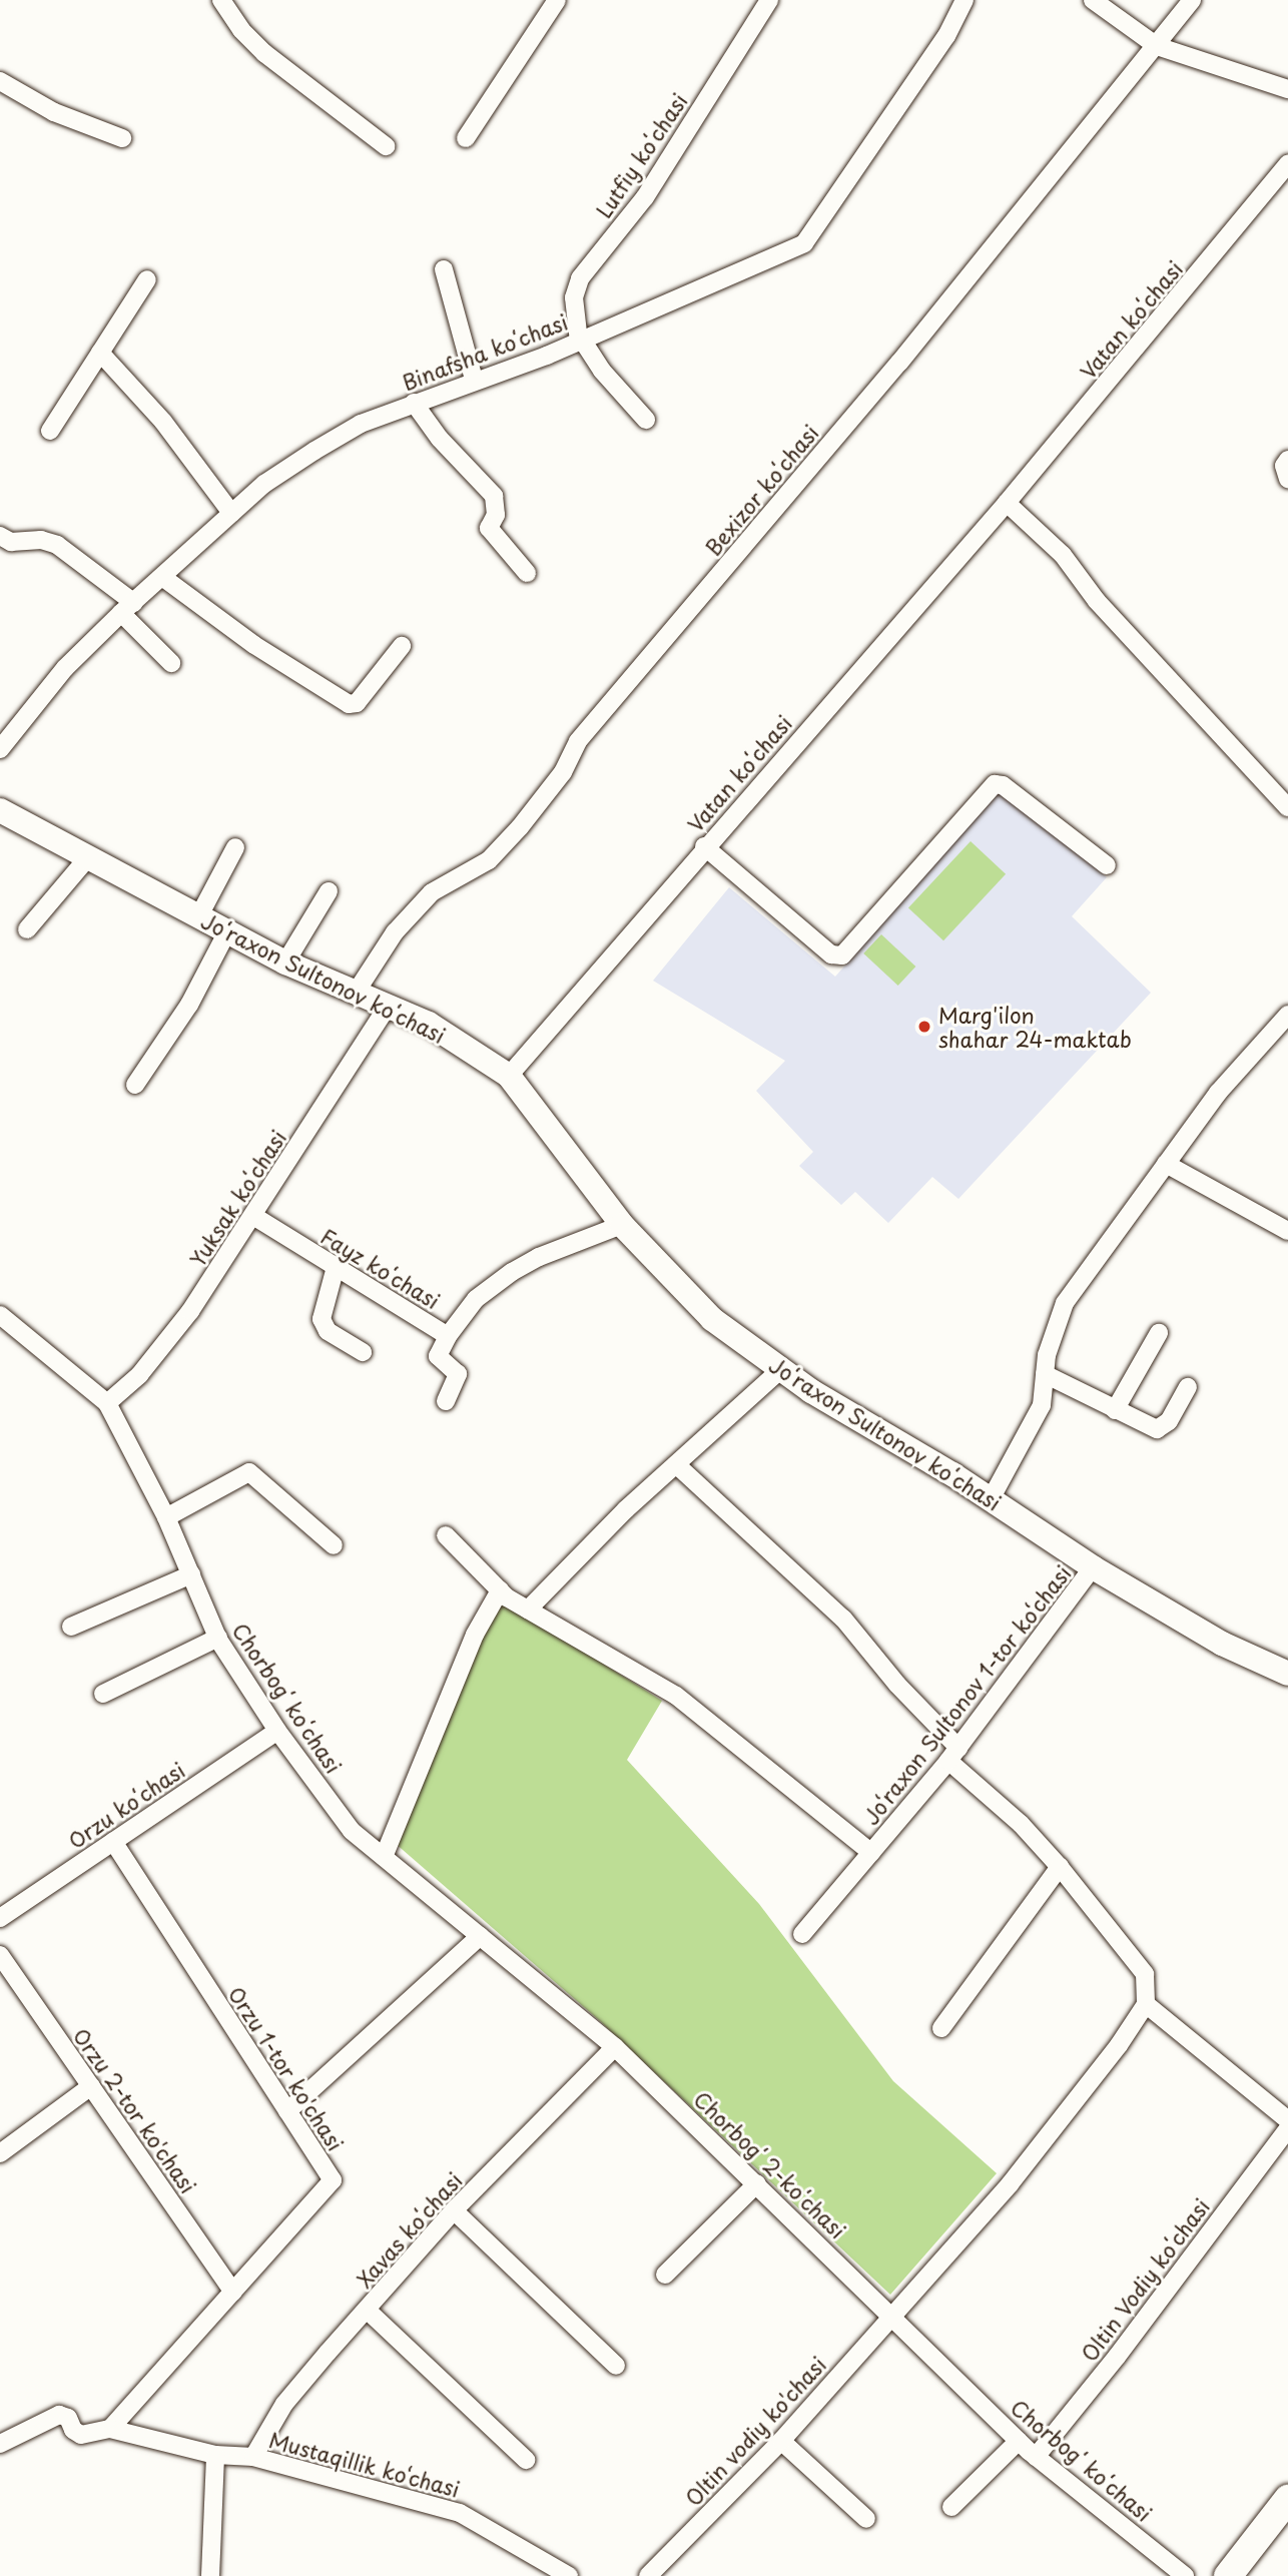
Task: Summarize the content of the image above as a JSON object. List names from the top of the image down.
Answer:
{
  "streets": {
    "street": [
      "Lutfiy koʻchasi",
      "Vatan koʻchasi",
      "Binafsha koʻchasi",
      "Bexizor koʻchasi",
      "Joʻraxon Sultonov koʻchasi",
      "Yuksak koʻchasi",
      "Fayz koʻchasi",
      "Jo‘raxon Sultonov 1-tor ko‘chasi",
      "Chorbogʻ koʻchasi",
      "Orzu koʻchasi",
      "Orzu 1-tor ko'chasi",
      "Orzu 2-tor ko'chasi",
      "Chorbogʻ 2-koʻchasi",
      "Xavas koʻchasi",
      "Oltin Vodiy koʻchasi",
      "Oltin vodiy ko'chasi",
      "Mustaqillik ko‘chasi"
    ]
  },
  "crossings": [
    ["Lutfiy koʻchasi", "Binafsha koʻchasi"],
    ["Vatan koʻchasi", "Joʻraxon Sultonov koʻchasi"],
    ["Bexizor koʻchasi", "Joʻraxon Sultonov koʻchasi"],
    ["Joʻraxon Sultonov koʻchasi", "Yuksak koʻchasi"],
    ["Joʻraxon Sultonov koʻchasi", "Fayz koʻchasi"],
    ["Joʻraxon Sultonov koʻchasi", "Jo‘raxon Sultonov 1-tor ko‘chasi"],
    ["Yuksak koʻchasi", "Fayz koʻchasi"],
    ["Yuksak koʻchasi", "Chorbogʻ koʻchasi"],
    ["Chorbogʻ koʻchasi", "Orzu koʻchasi"],
    ["Chorbogʻ koʻchasi", "Chorbogʻ 2-koʻchasi"],
    ["Chorbogʻ koʻchasi", "Xavas koʻchasi"],
    ["Chorbogʻ koʻchasi", "Oltin Vodiy koʻchasi"],
    ["Chorbogʻ koʻchasi", "Oltin vodiy ko'chasi"],
    ["Orzu koʻchasi", "Orzu 1-tor ko'chasi"],
    ["Orzu 1-tor ko'chasi", "Orzu 2-tor ko'chasi"],
    ["Orzu 1-tor ko'chasi", "Mustaqillik ko‘chasi"],
    ["Chorbogʻ 2-koʻchasi", "Xavas koʻchasi"],
    ["Chorbogʻ 2-koʻchasi", "Oltin vodiy ko'chasi"],
    ["Xavas koʻchasi", "Mustaqillik ko‘chasi"]
  ],
  "places": ["Marg'ilon shahar 24-maktab"]
}
